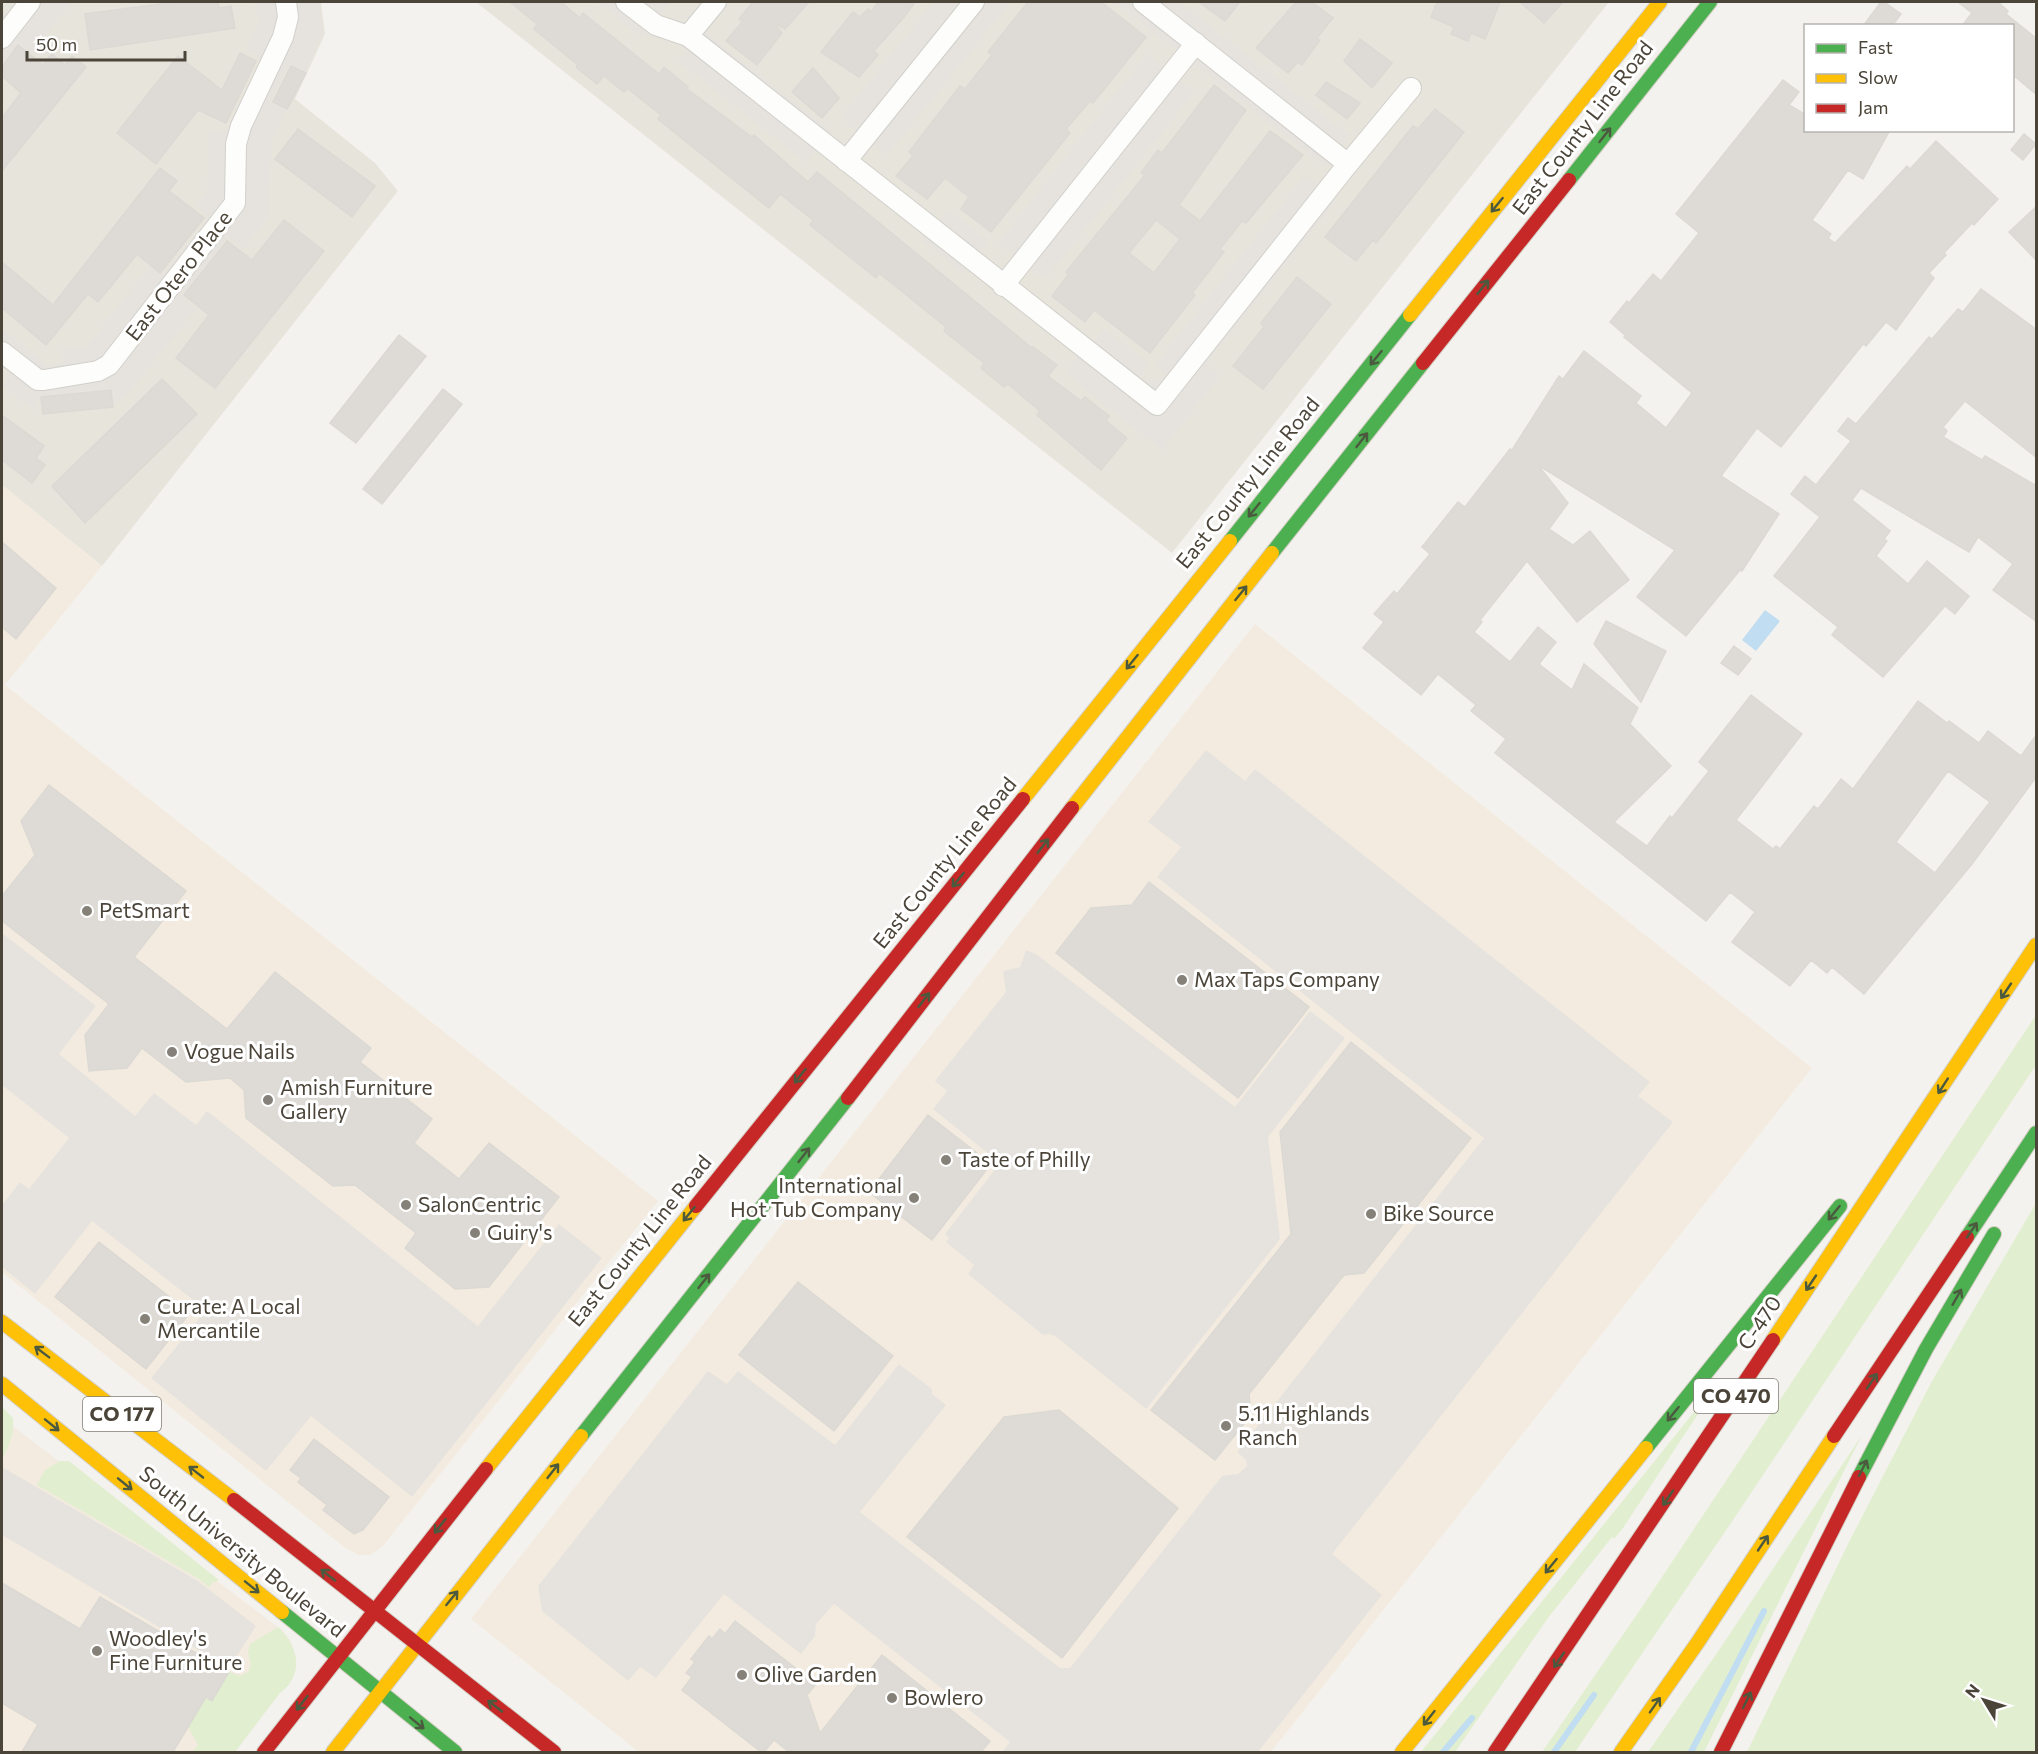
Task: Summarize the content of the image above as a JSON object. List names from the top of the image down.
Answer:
{
  "streets": {
    "main road": [
      "East County Line Road",
      "C-470",
      "CO 470",
      "CO 177",
      "South University Boulevard"
    ],
    "street": ["East Otero Place"]
  },
  "crossings": [
    ["East County Line Road", "CO 177"],
    ["East County Line Road", "South University Boulevard"],
    ["CO 177", "South University Boulevard"]
  ],
  "places": [
    "PetSmart",
    "Max Taps Company",
    "Vogue Nails",
    "Amish Furniture Gallery",
    "Taste of Philly",
    "International Hot Tub Company",
    "SalonCentric",
    "Bike Source",
    "Guiry's",
    "Curate: A Local Mercantile",
    "5.11 Highlands Ranch",
    "Woodley's Fine Furniture",
    "Olive Garden",
    "Bowlero"
  ],
  "legend": ["Fast", "Slow", "Jam"],
  "scale_bar": "50 m",
  "north": "top left"
}
